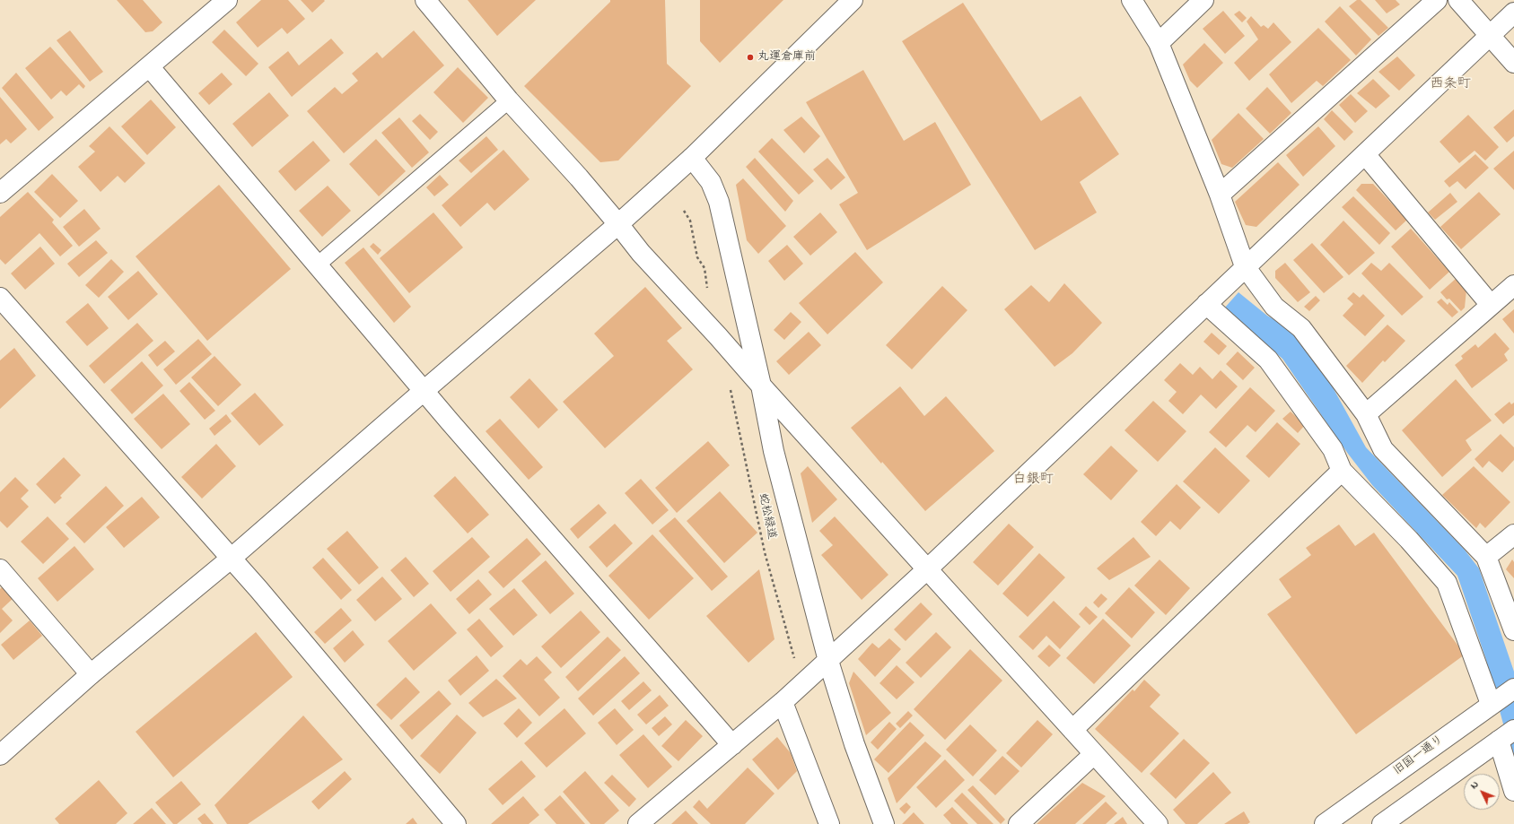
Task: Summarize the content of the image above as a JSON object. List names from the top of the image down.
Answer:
{
  "streets": {
    "street": ["旧国一通り"],
    "path": ["蛇松緑道"]
  },
  "districts": ["西条町", "白銀町"],
  "places": ["丸運倉庫前"],
  "north": "top left"
}
